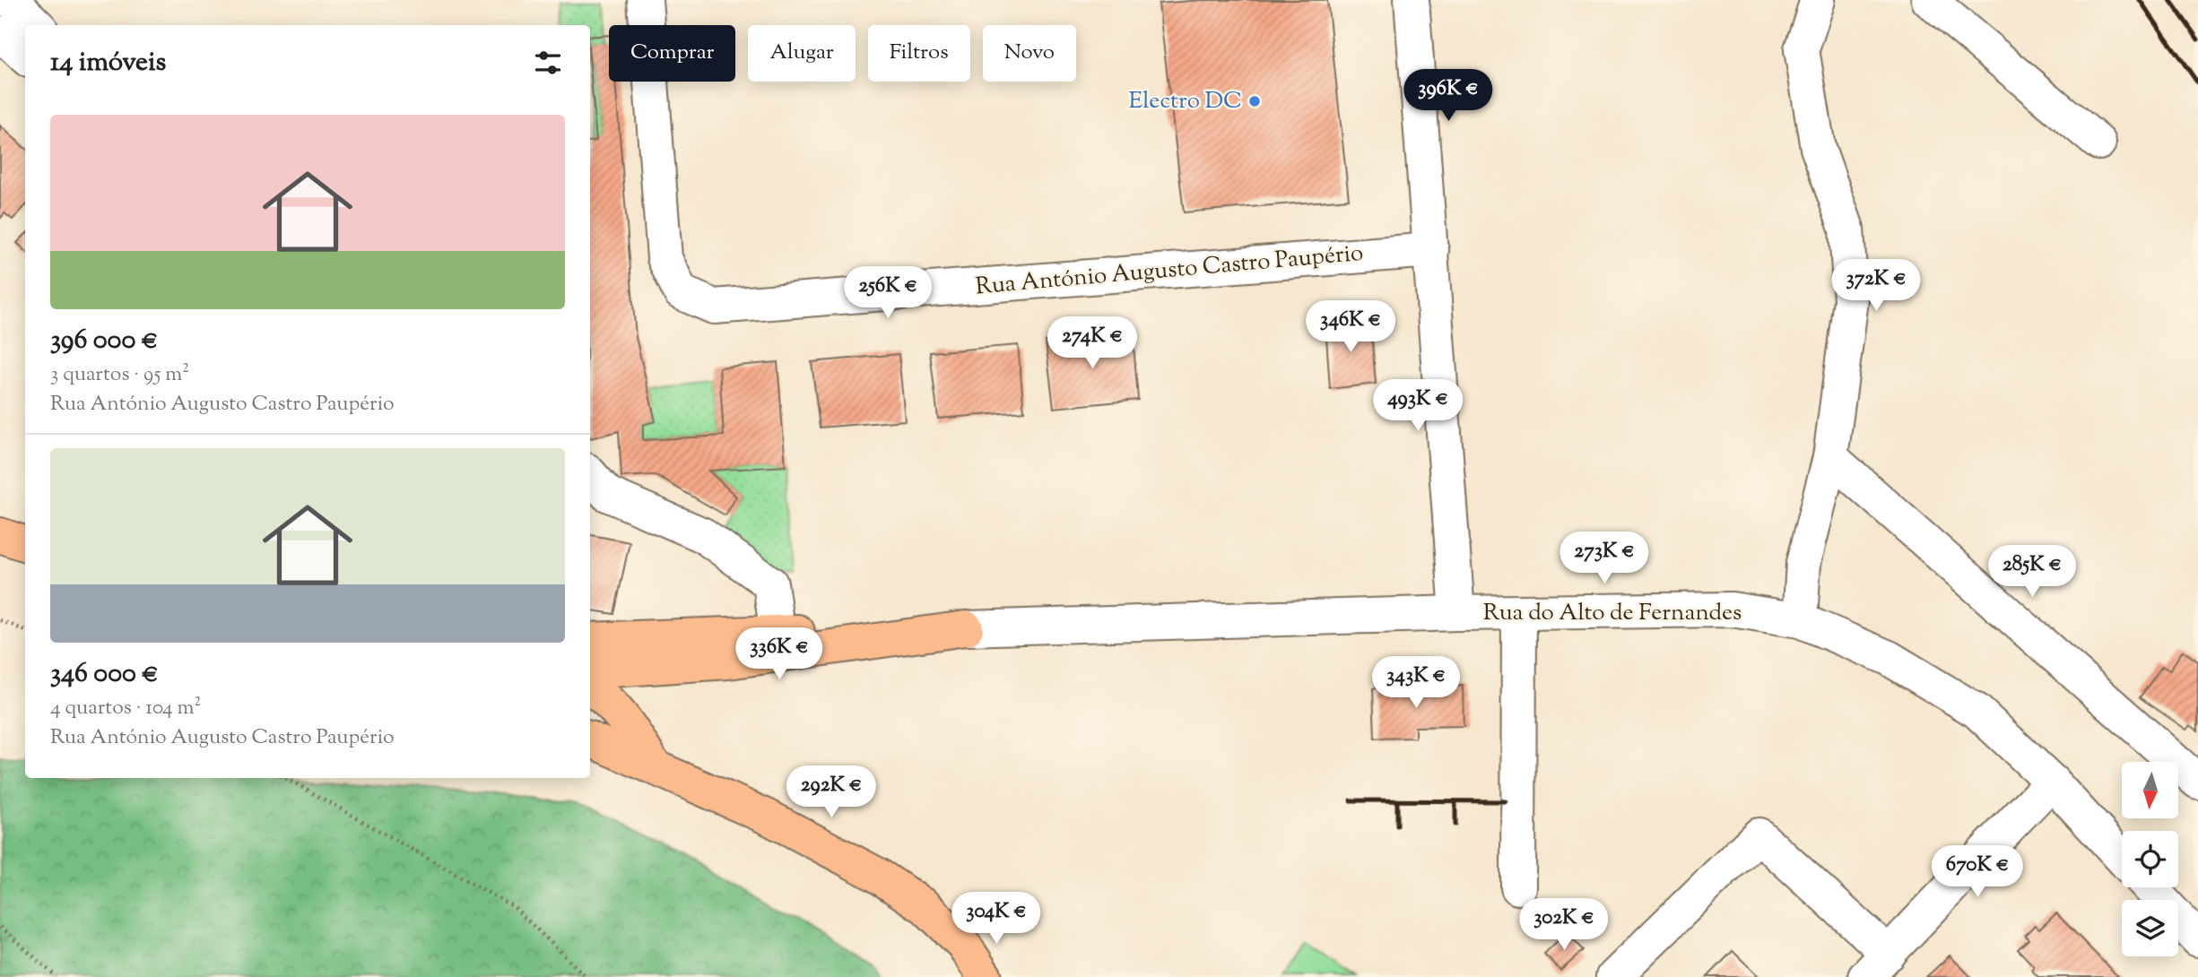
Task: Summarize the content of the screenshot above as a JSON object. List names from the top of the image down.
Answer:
{
  "streets": {
    "main road": ["Rua do Alto de Fernandes"],
    "street": ["Rua António Augusto Castro Paupério"]
  },
  "places": ["Electro DC"],
  "north": "bottom",
  "page": {
    "chip": [
      "Comprar",
      "Alugar",
      "Filtros",
      "Novo"
    ],
    "heading": "14 imóveis",
    "price": [
      "396K €",
      "372K €",
      "256K €",
      "346K €",
      "274K €",
      "493K €",
      "273K €",
      "285K €",
      "336K €",
      "343K €",
      "292K €",
      "670K €",
      "304K €",
      "302K €"
    ],
    "list": [
      {
        "name": "396 000 €",
        "note": "3 quartos · 95 m² · Rua António Augusto Castro Paupério"
      },
      {
        "name": "346 000 €",
        "note": "4 quartos · 104 m² · Rua António Augusto Castro Paupério"
      }
    ]
  }
}
